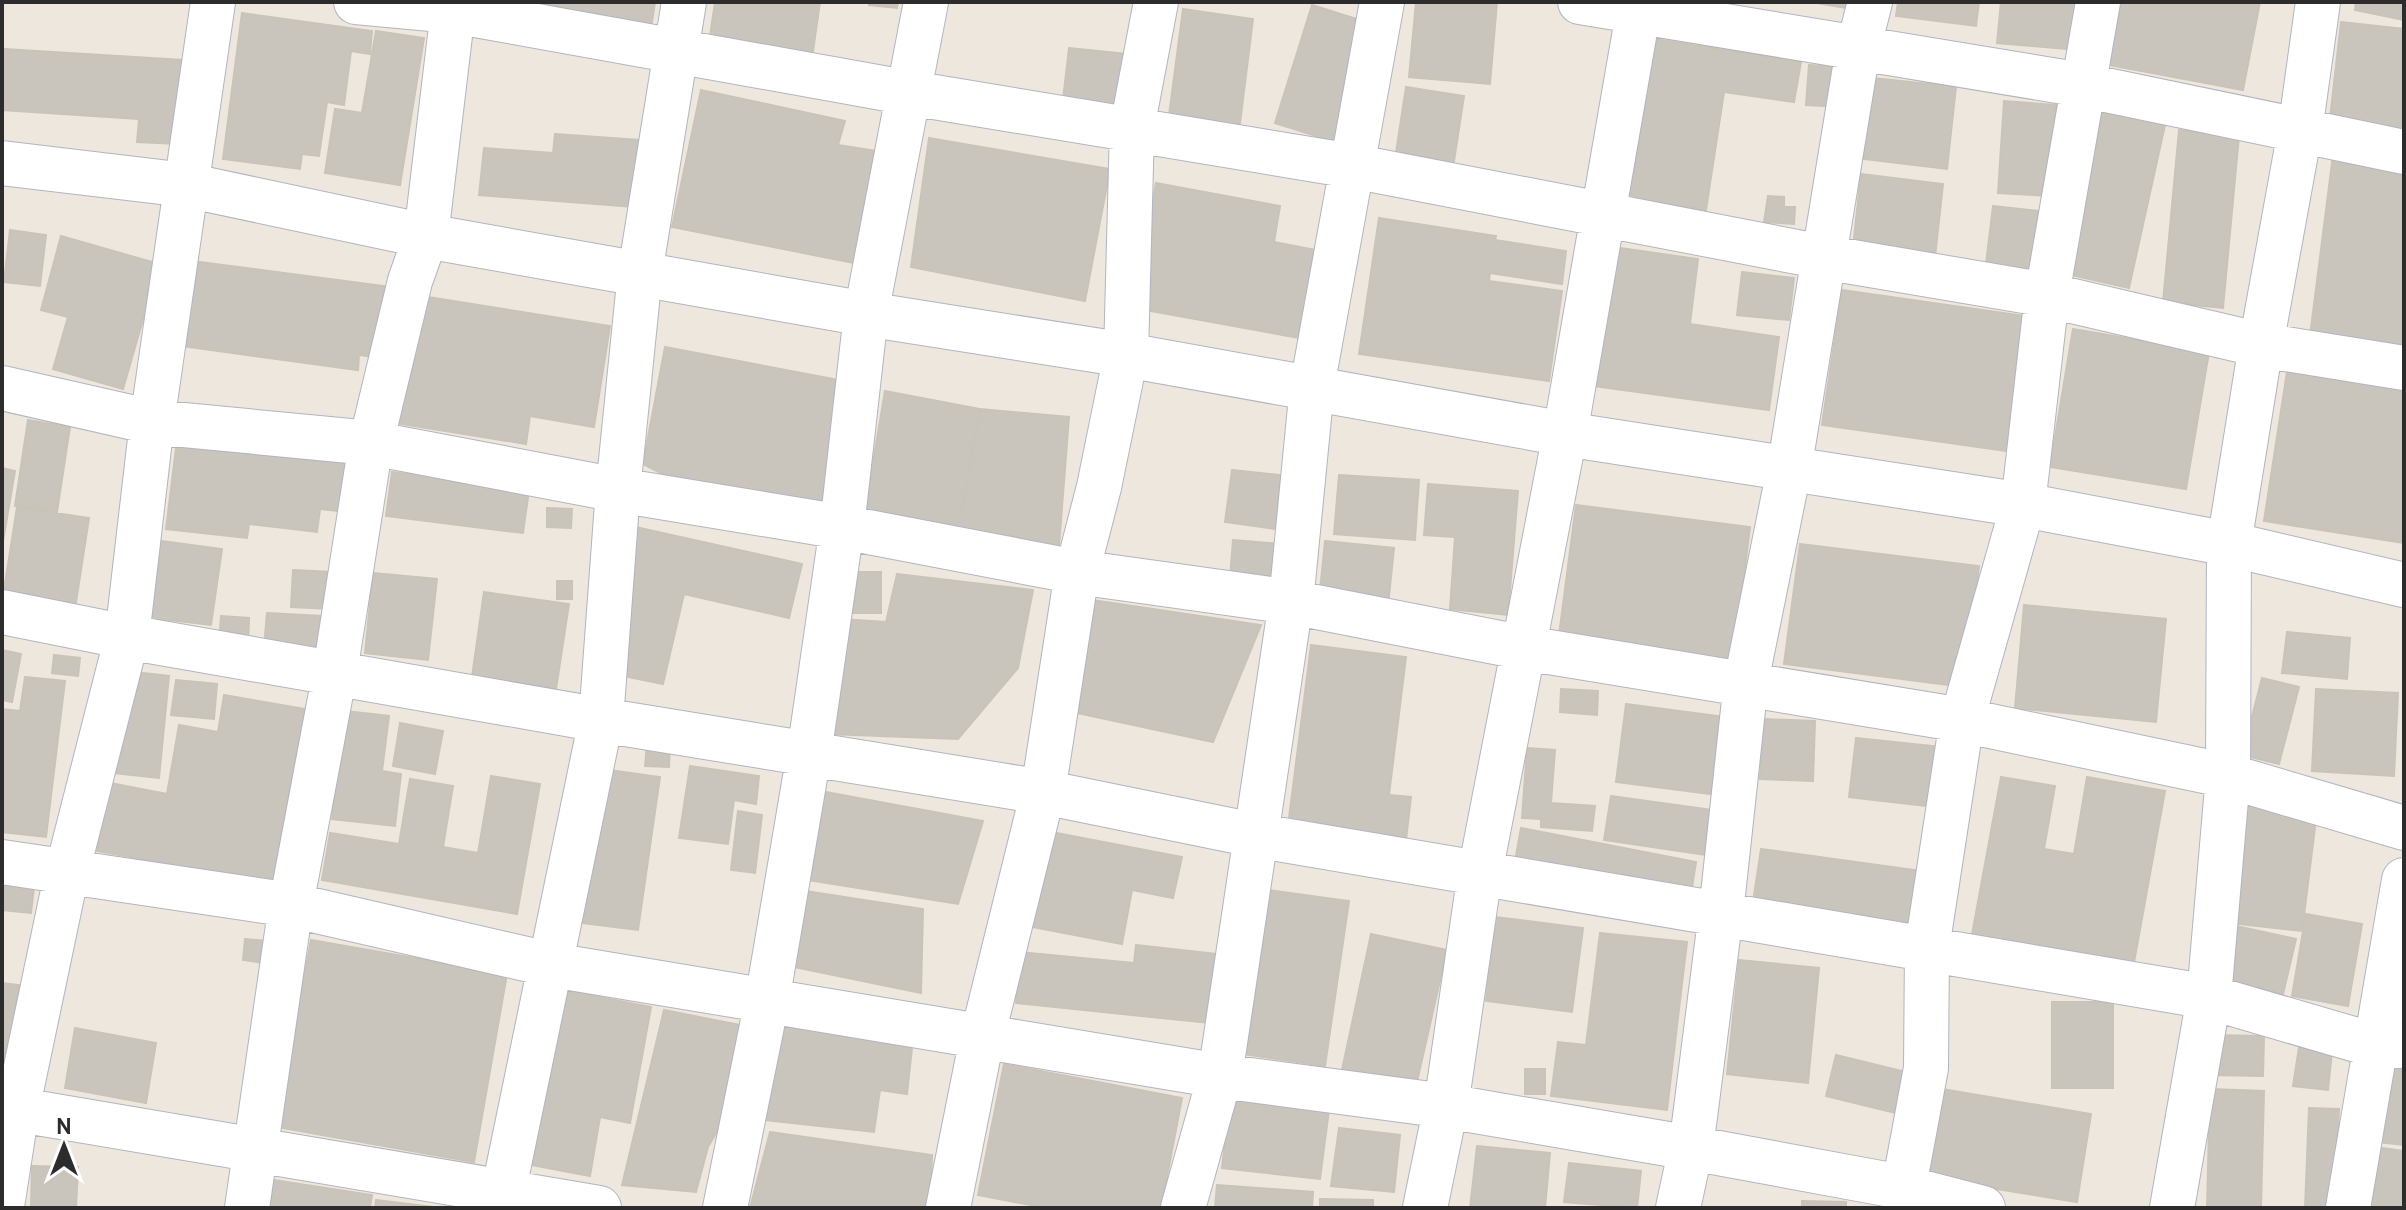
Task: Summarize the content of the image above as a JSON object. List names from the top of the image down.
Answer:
{
  "north": "top"
}
